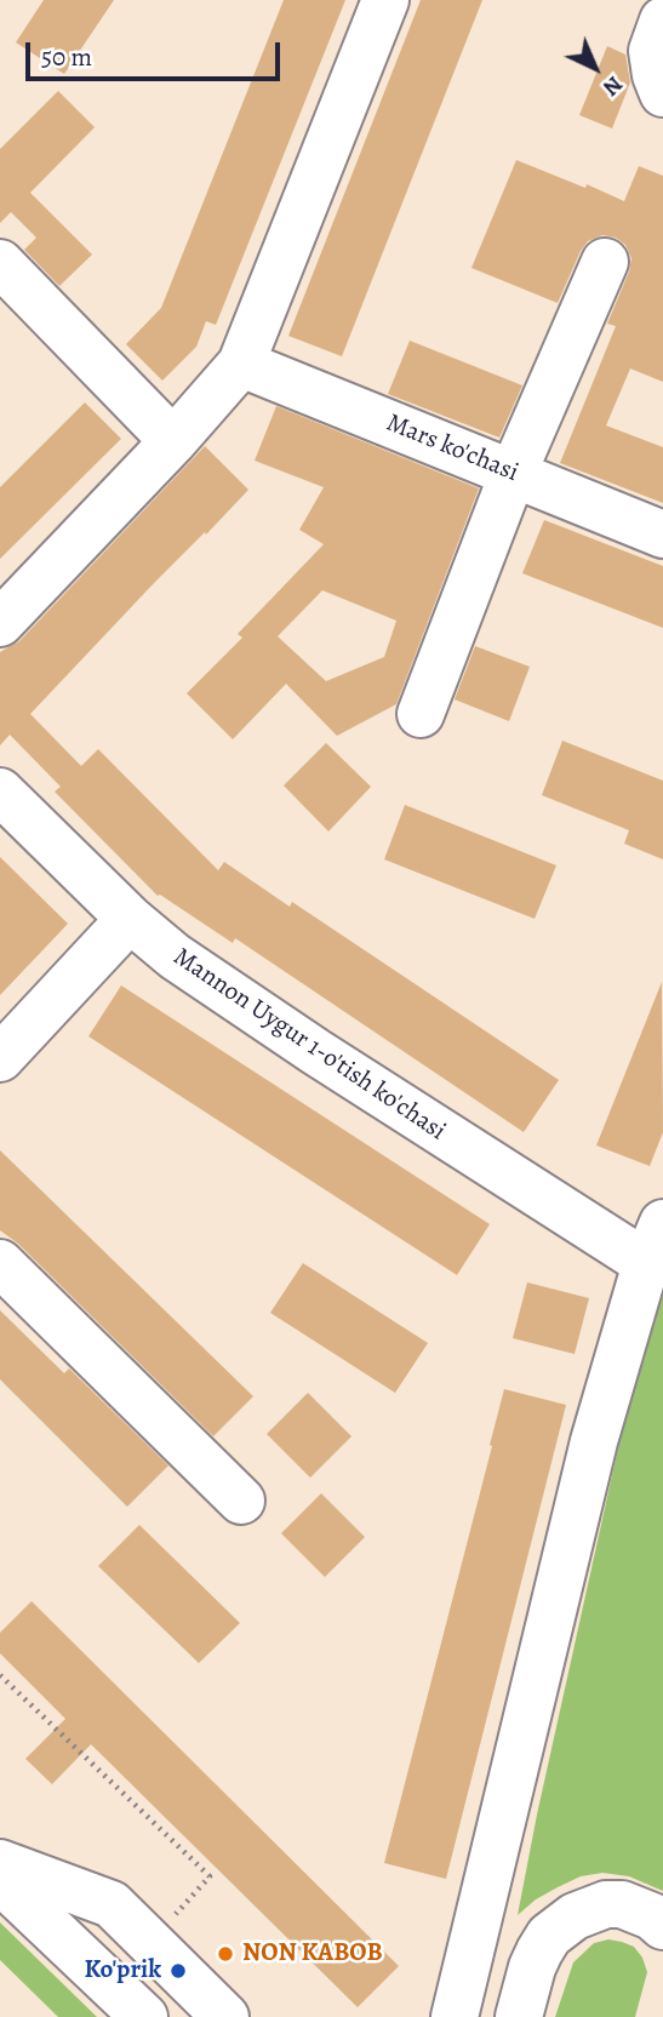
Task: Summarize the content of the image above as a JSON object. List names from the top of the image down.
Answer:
{
  "streets": {
    "main road": ["Mars ko'chasi", "Mannon Uygur 1-o'tish ko'chasi"]
  },
  "places": ["NON KABOB", "Ko'prik"],
  "scale_bar": "50 m",
  "north": "bottom right"
}
